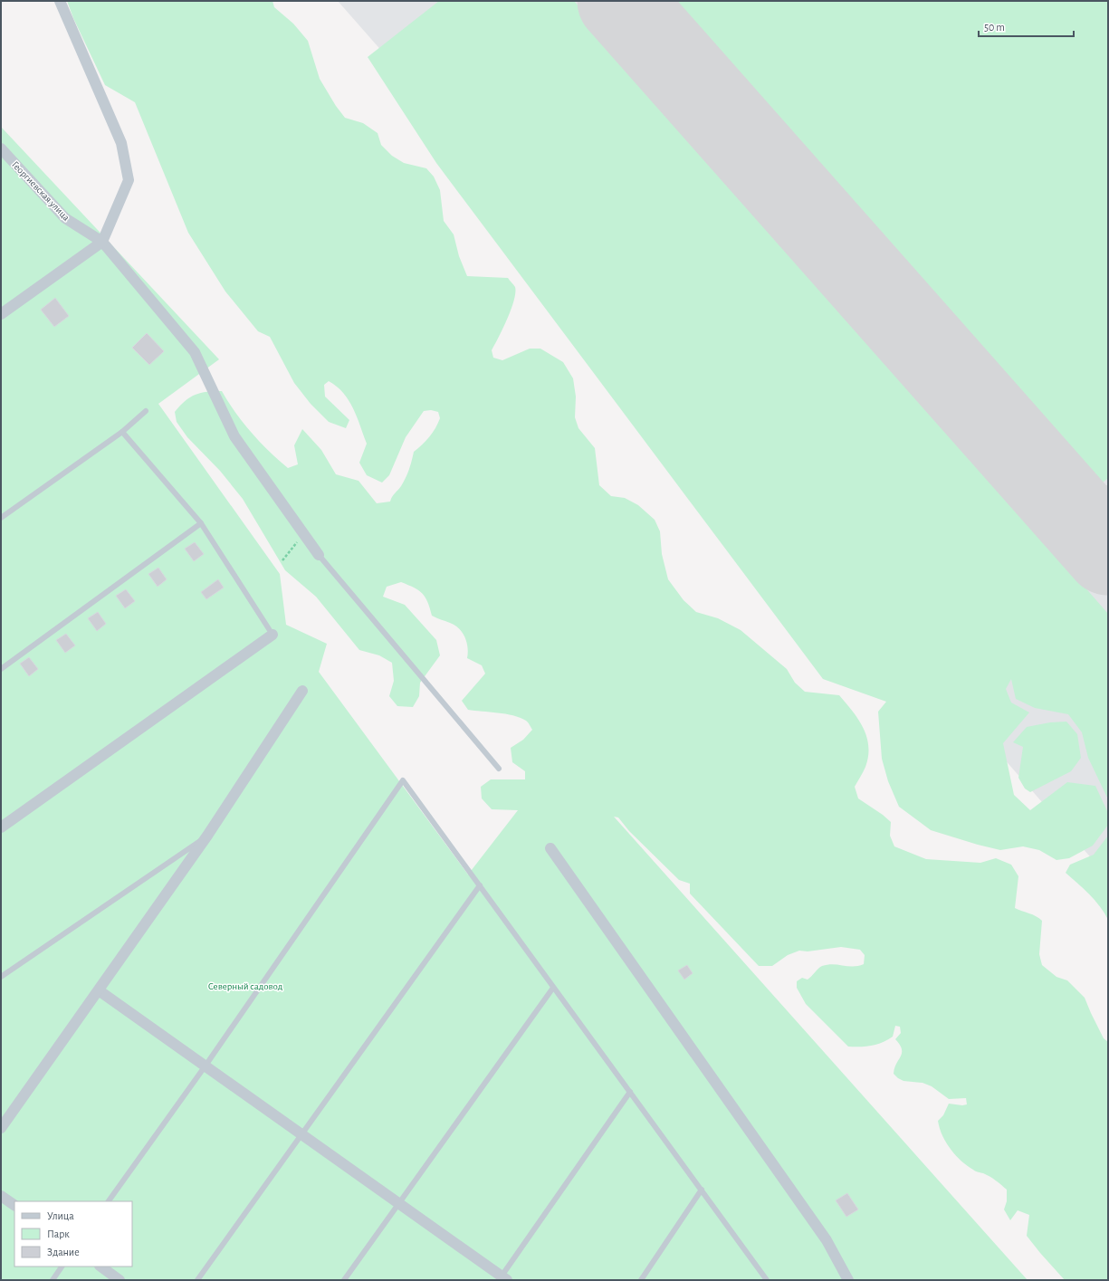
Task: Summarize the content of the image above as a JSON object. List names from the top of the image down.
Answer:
{
  "streets": {
    "street": ["Георгиевская улица"]
  },
  "parks": ["Северный садовод"],
  "legend": ["Улица", "Парк", "Здание"],
  "scale_bar": "50 m"
}
